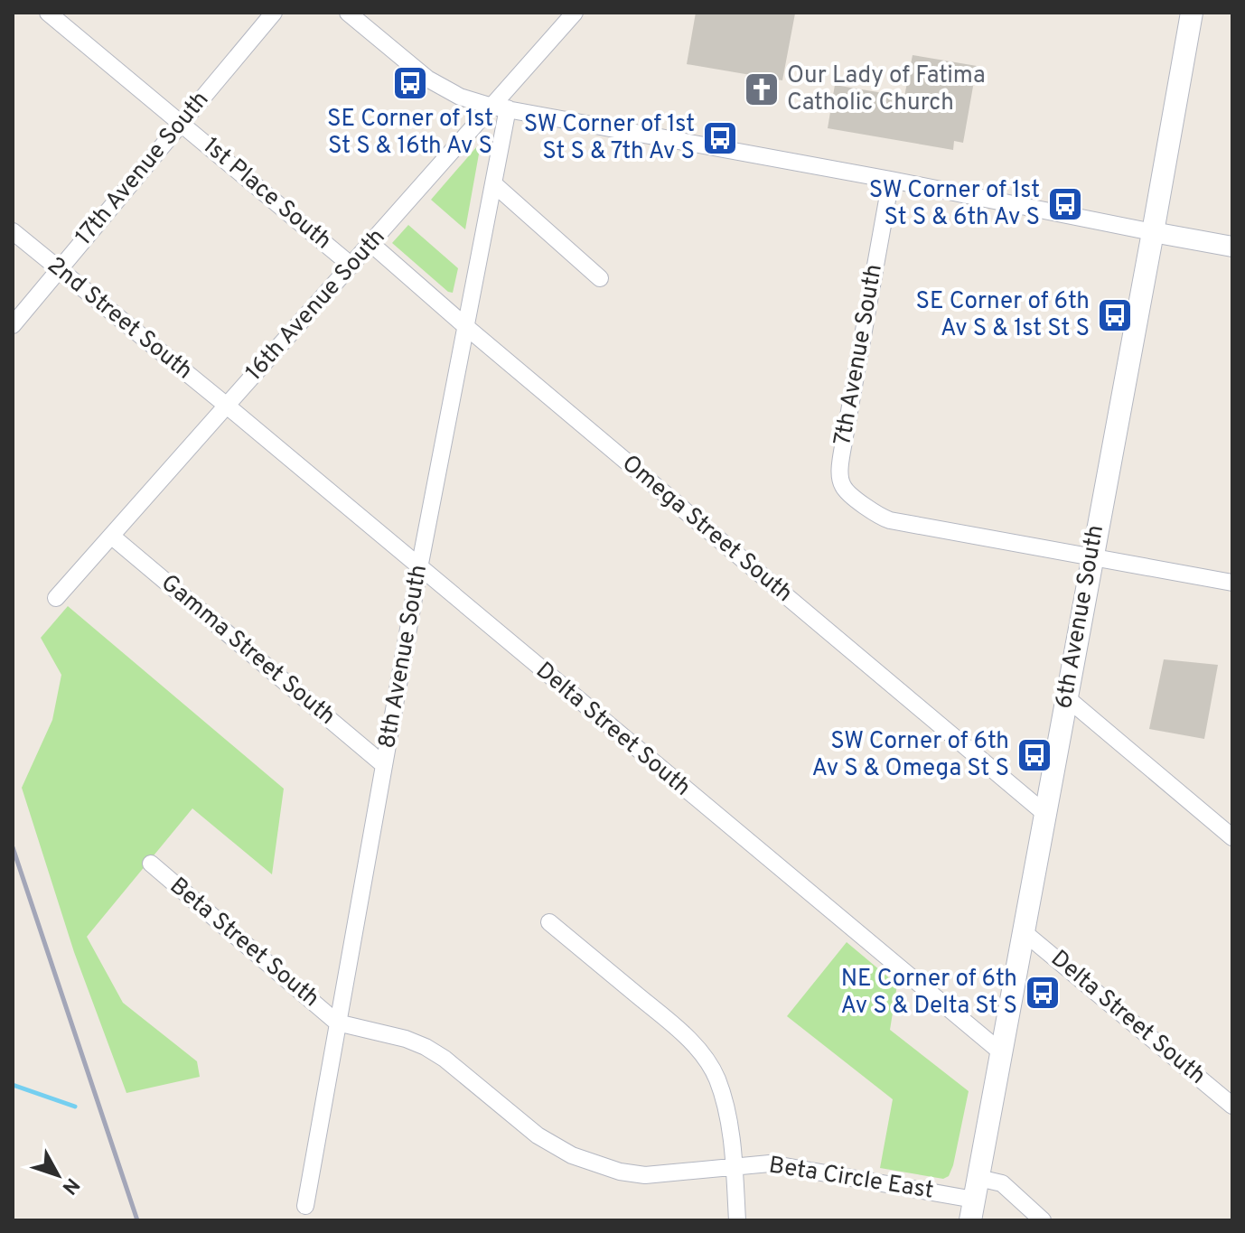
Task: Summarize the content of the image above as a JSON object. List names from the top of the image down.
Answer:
{
  "streets": {
    "main road": ["6th Avenue South"],
    "street": [
      "17th Avenue South",
      "1st Place South",
      "16th Avenue South",
      "2nd Street South",
      "7th Avenue South",
      "Omega Street South",
      "Gamma Street South",
      "8th Avenue South",
      "Delta Street South",
      "Beta Street South",
      "Beta Circle East"
    ]
  },
  "crossings": [
    ["17th Avenue South", "1st Place South"],
    ["17th Avenue South", "2nd Street South"],
    ["1st Place South", "16th Avenue South"],
    ["16th Avenue South", "2nd Street South"],
    ["16th Avenue South", "Omega Street South"],
    ["16th Avenue South", "Gamma Street South"],
    ["16th Avenue South", "8th Avenue South"],
    ["16th Avenue South", "Delta Street South"],
    ["2nd Street South", "Delta Street South"],
    ["7th Avenue South", "6th Avenue South"],
    ["Omega Street South", "6th Avenue South"],
    ["Omega Street South", "8th Avenue South"],
    ["6th Avenue South", "Delta Street South"],
    ["6th Avenue South", "Beta Circle East"],
    ["Gamma Street South", "8th Avenue South"],
    ["8th Avenue South", "Delta Street South"],
    ["8th Avenue South", "Beta Street South"],
    ["8th Avenue South", "Beta Circle East"],
    ["Beta Street South", "Beta Circle East"]
  ],
  "places": {
    "bus stop": [
      "SE Corner of 1st St S & 16th Av S",
      "SW Corner of 1st St S & 7th Av S",
      "SW Corner of 1st St S & 6th Av S",
      "SE Corner of 6th Av S & 1st St S",
      "SW Corner of 6th Av S & Omega St S",
      "NE Corner of 6th Av S & Delta St S"
    ],
    "church": ["Our Lady of Fatima Catholic Church"]
  },
  "north": "bottom right"
}
